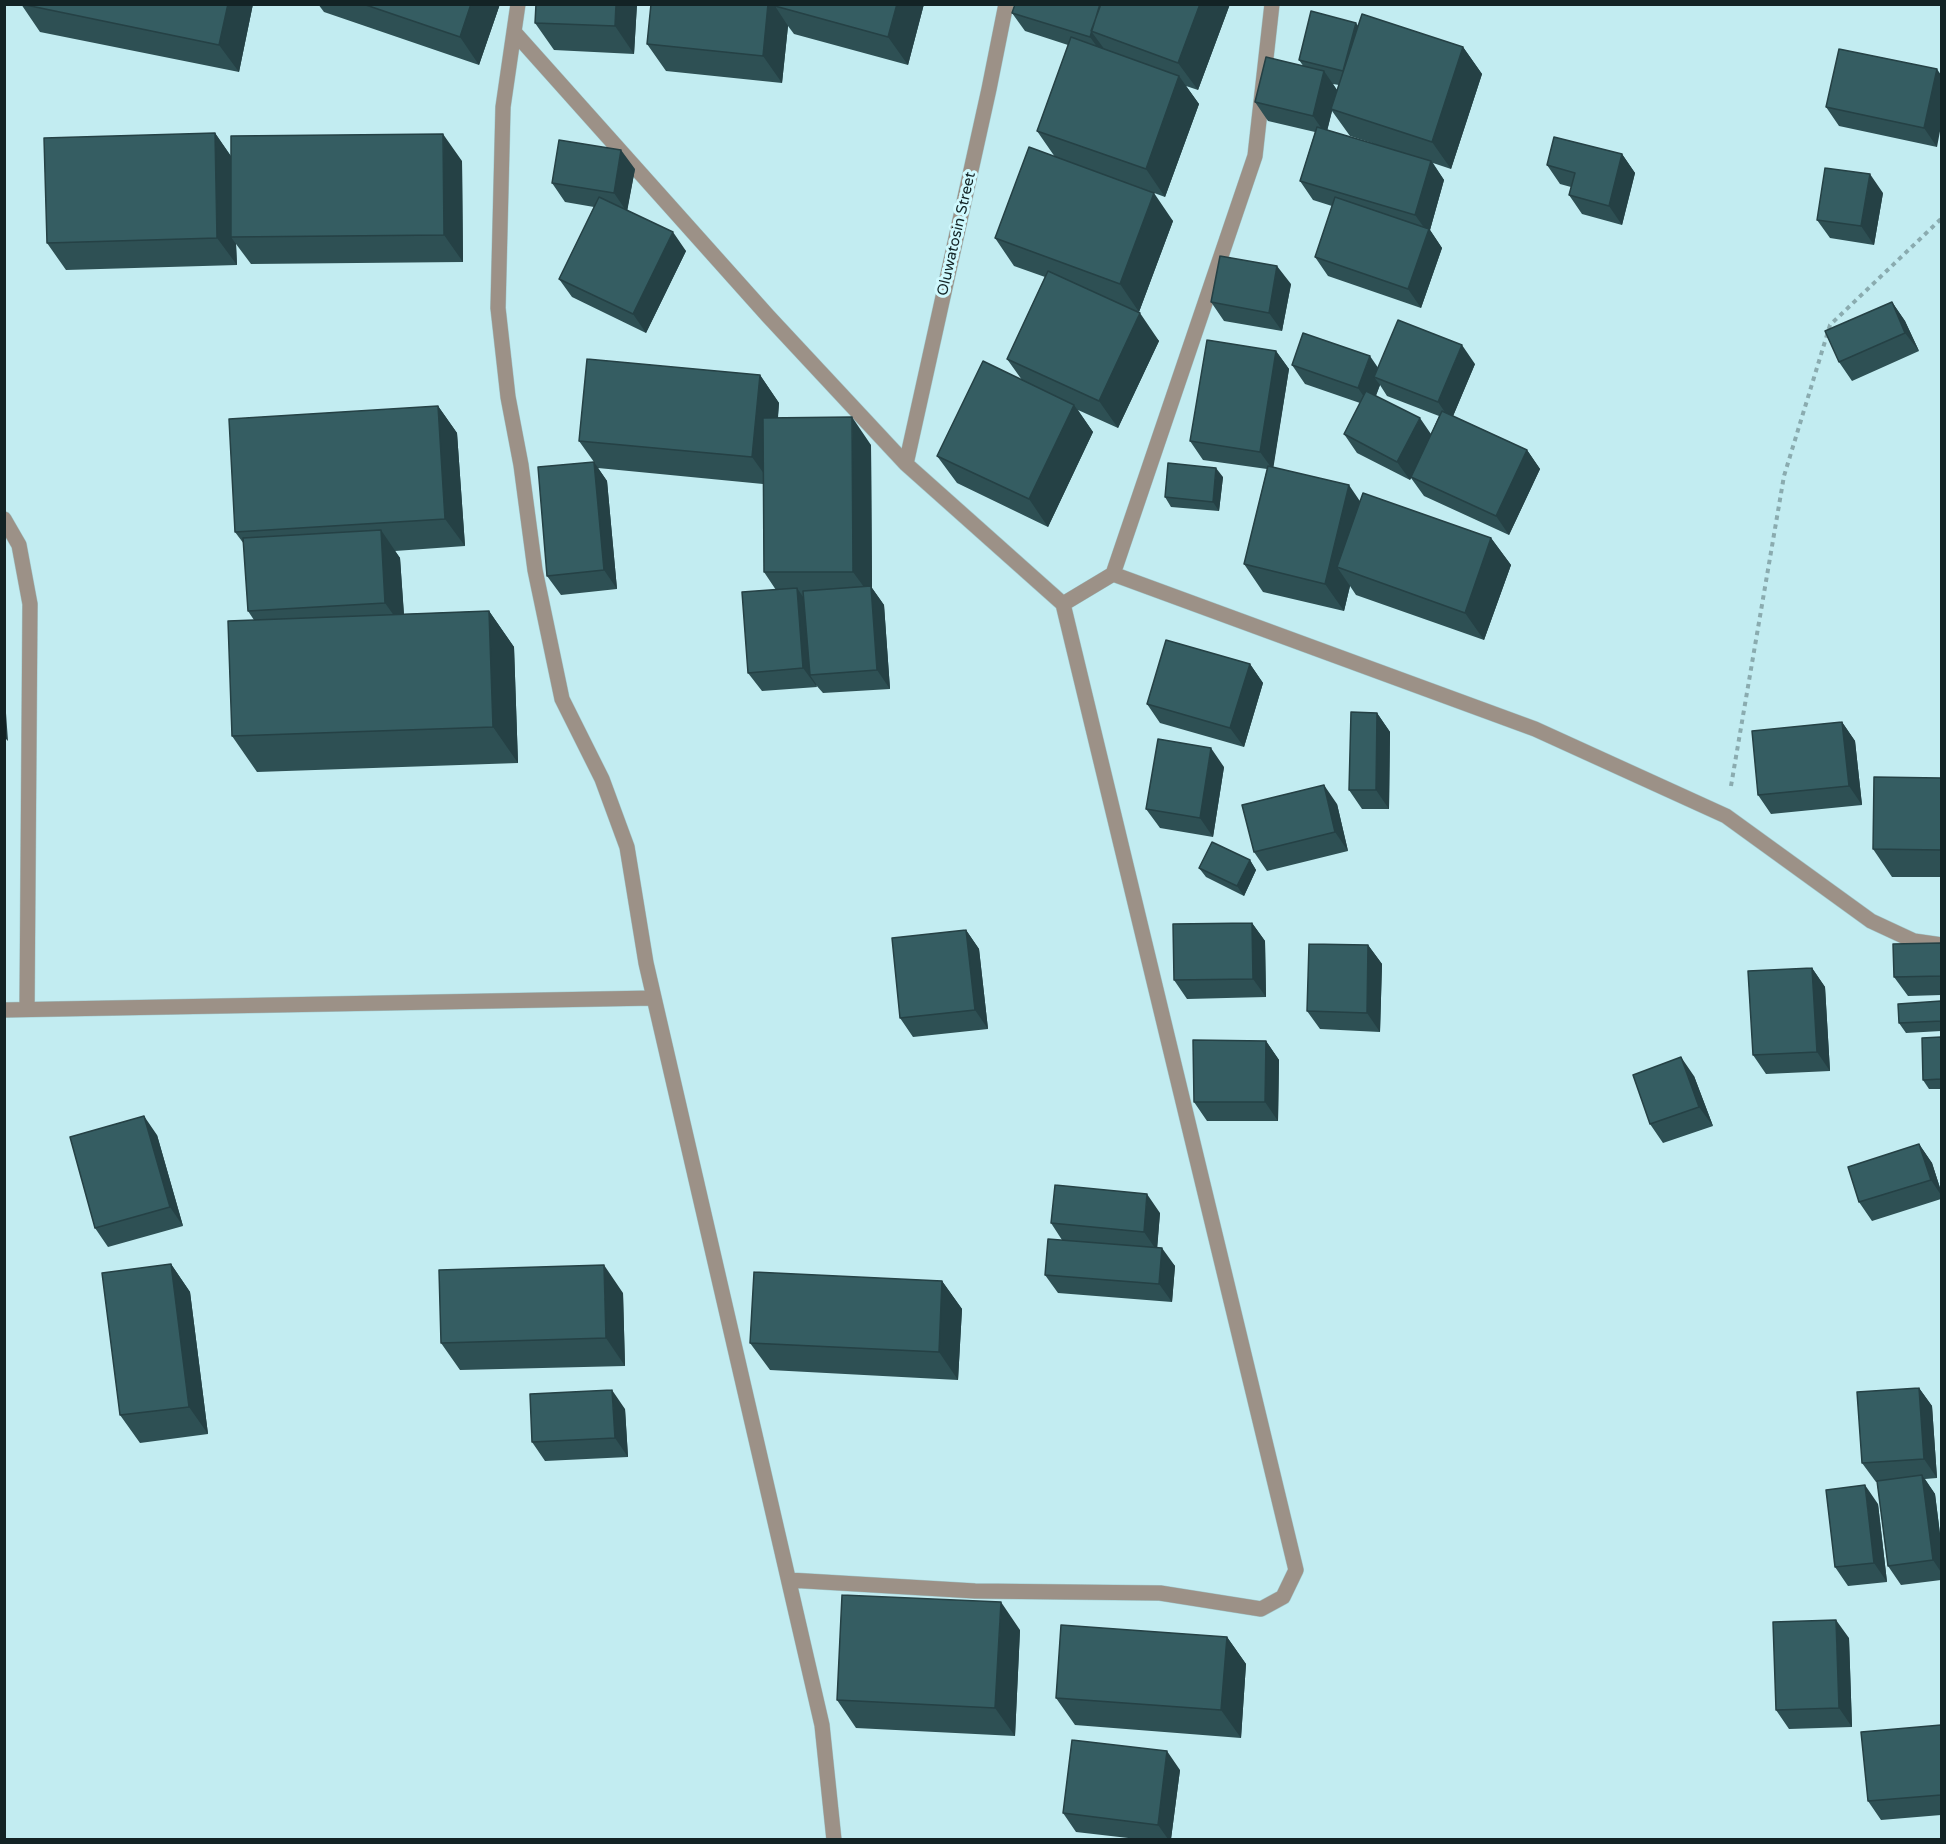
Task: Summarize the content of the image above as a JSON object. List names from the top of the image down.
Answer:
{
  "streets": {
    "street": ["Oluwatosin Street"]
  }
}
